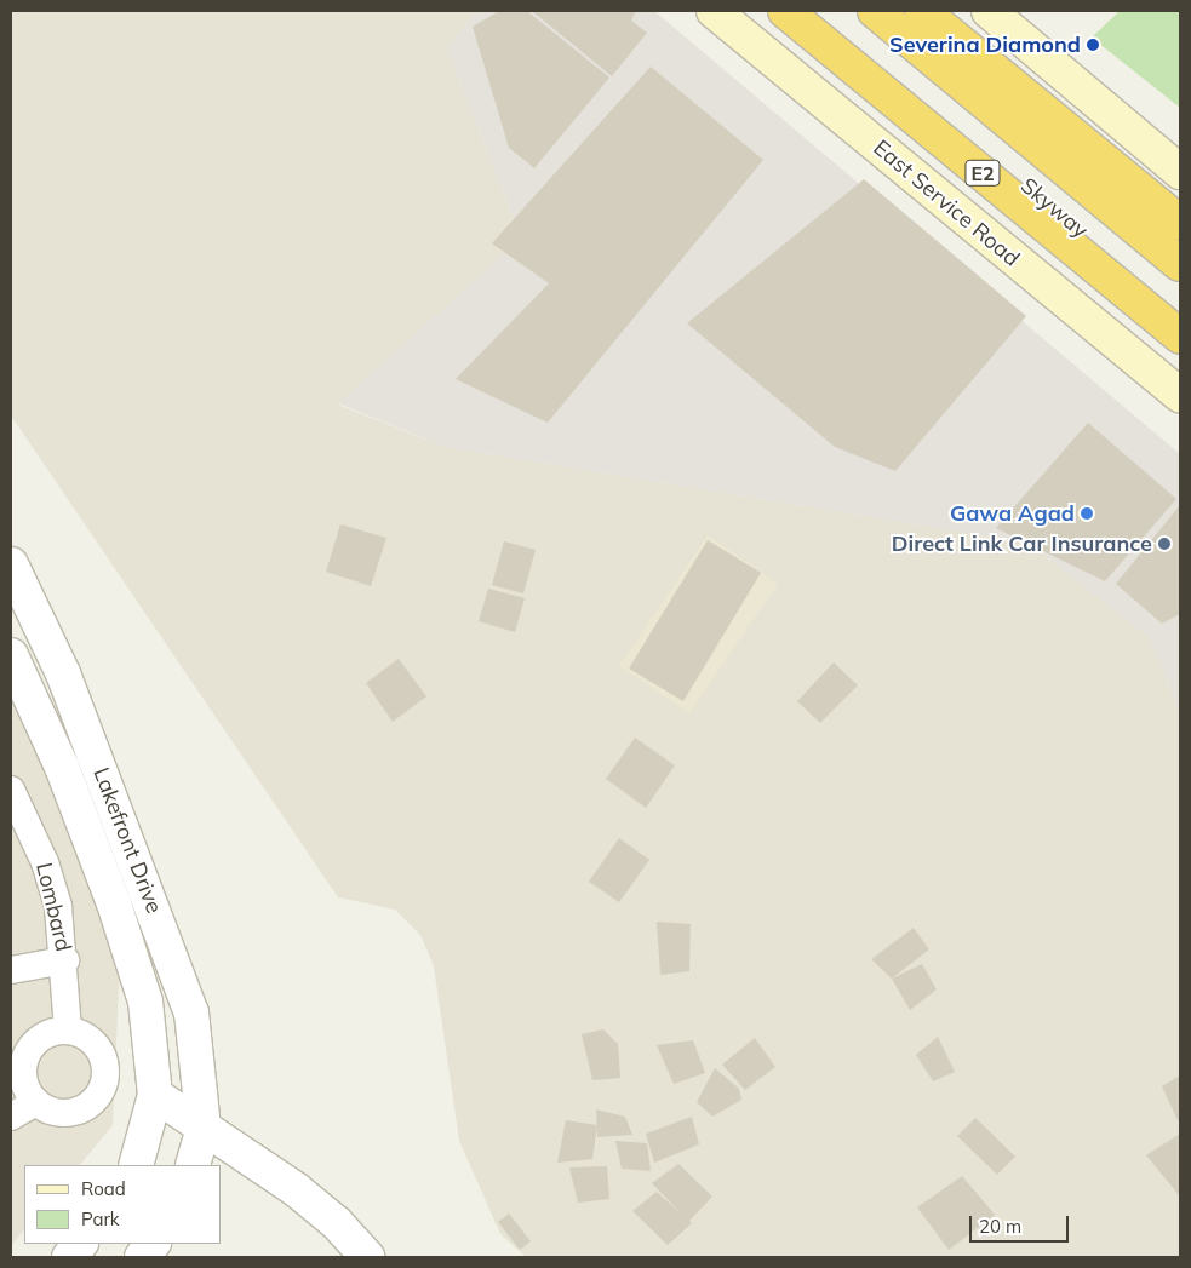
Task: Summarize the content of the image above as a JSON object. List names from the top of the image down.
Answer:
{
  "streets": {
    "highway": ["E2", "Skyway"],
    "main road": ["East Service Road"],
    "street": ["Lakefront Drive", "Lombard"]
  },
  "places": ["Severina Diamond", "Gawa Agad", "Direct Link Car Insurance"],
  "legend": ["Road", "Park"],
  "scale_bar": "20 m"
}
